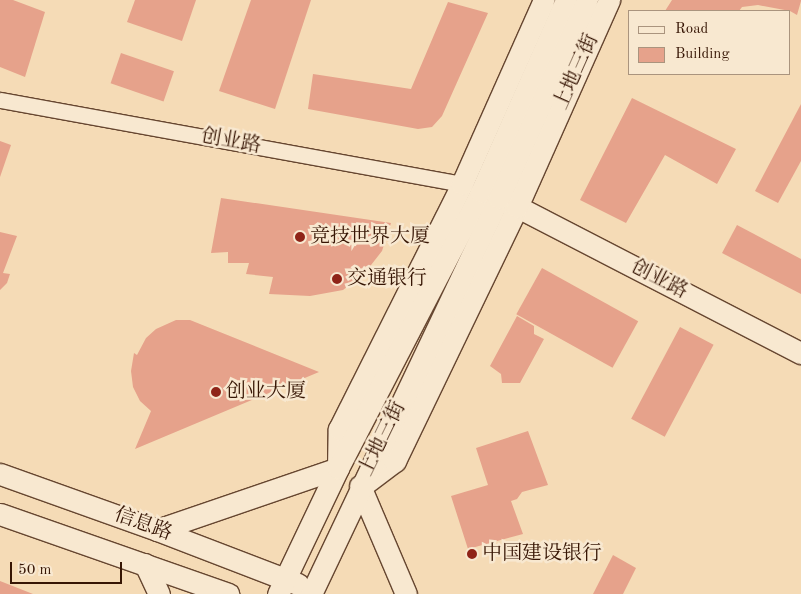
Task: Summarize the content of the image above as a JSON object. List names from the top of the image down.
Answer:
{
  "streets": {
    "main road": ["上地三街", "创业路", "信息路"]
  },
  "crossings": [
    ["上地三街", "创业路"],
    ["上地三街", "信息路"]
  ],
  "places": [
    "竞技世界大厦",
    "交通银行",
    "创业大厦",
    "中国建设银行"
  ],
  "legend": ["Road", "Building"],
  "scale_bar": "50 m"
}
